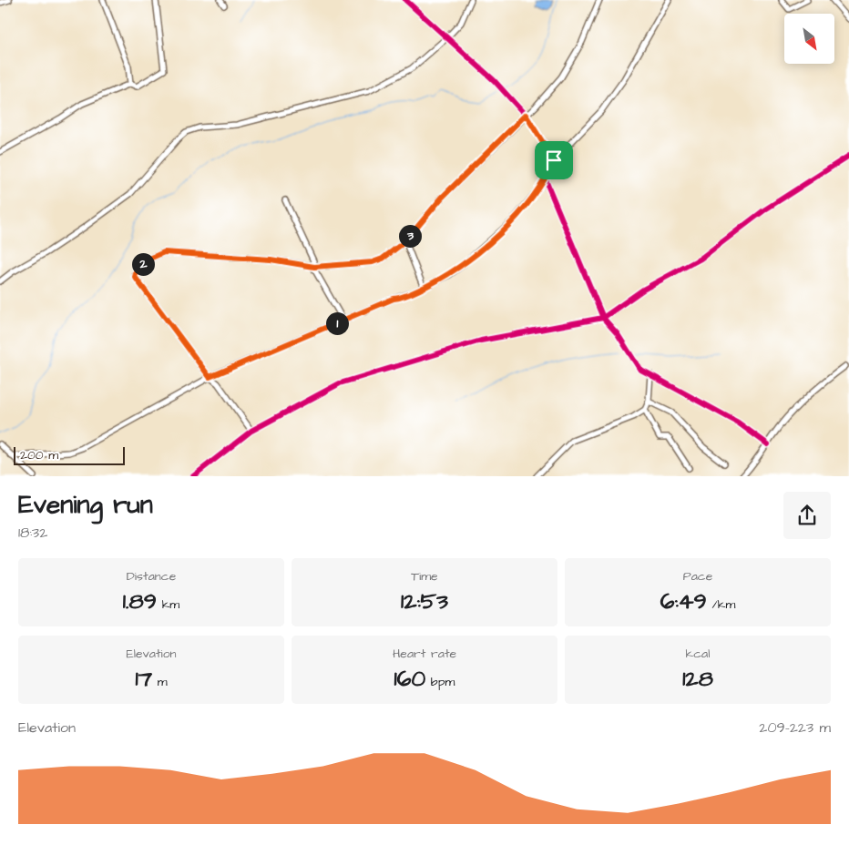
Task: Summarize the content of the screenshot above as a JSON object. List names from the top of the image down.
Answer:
{
  "scale_bar": "200 m",
  "north": "bottom right",
  "page": {
    "pins": ["3", "2", "1"],
    "scale": "200 m",
    "heading": ["Evening run", "18:32"],
    "stats": [
      ["Distance", "1.89 km"],
      ["Time", "12:53"],
      ["Pace", "6:49 /km"],
      ["Elevation", "17 m"],
      ["Heart rate", "160 bpm"],
      ["kcal", "128"]
    ],
    "chart": ["Elevation", "209–223 m"]
  }
}
